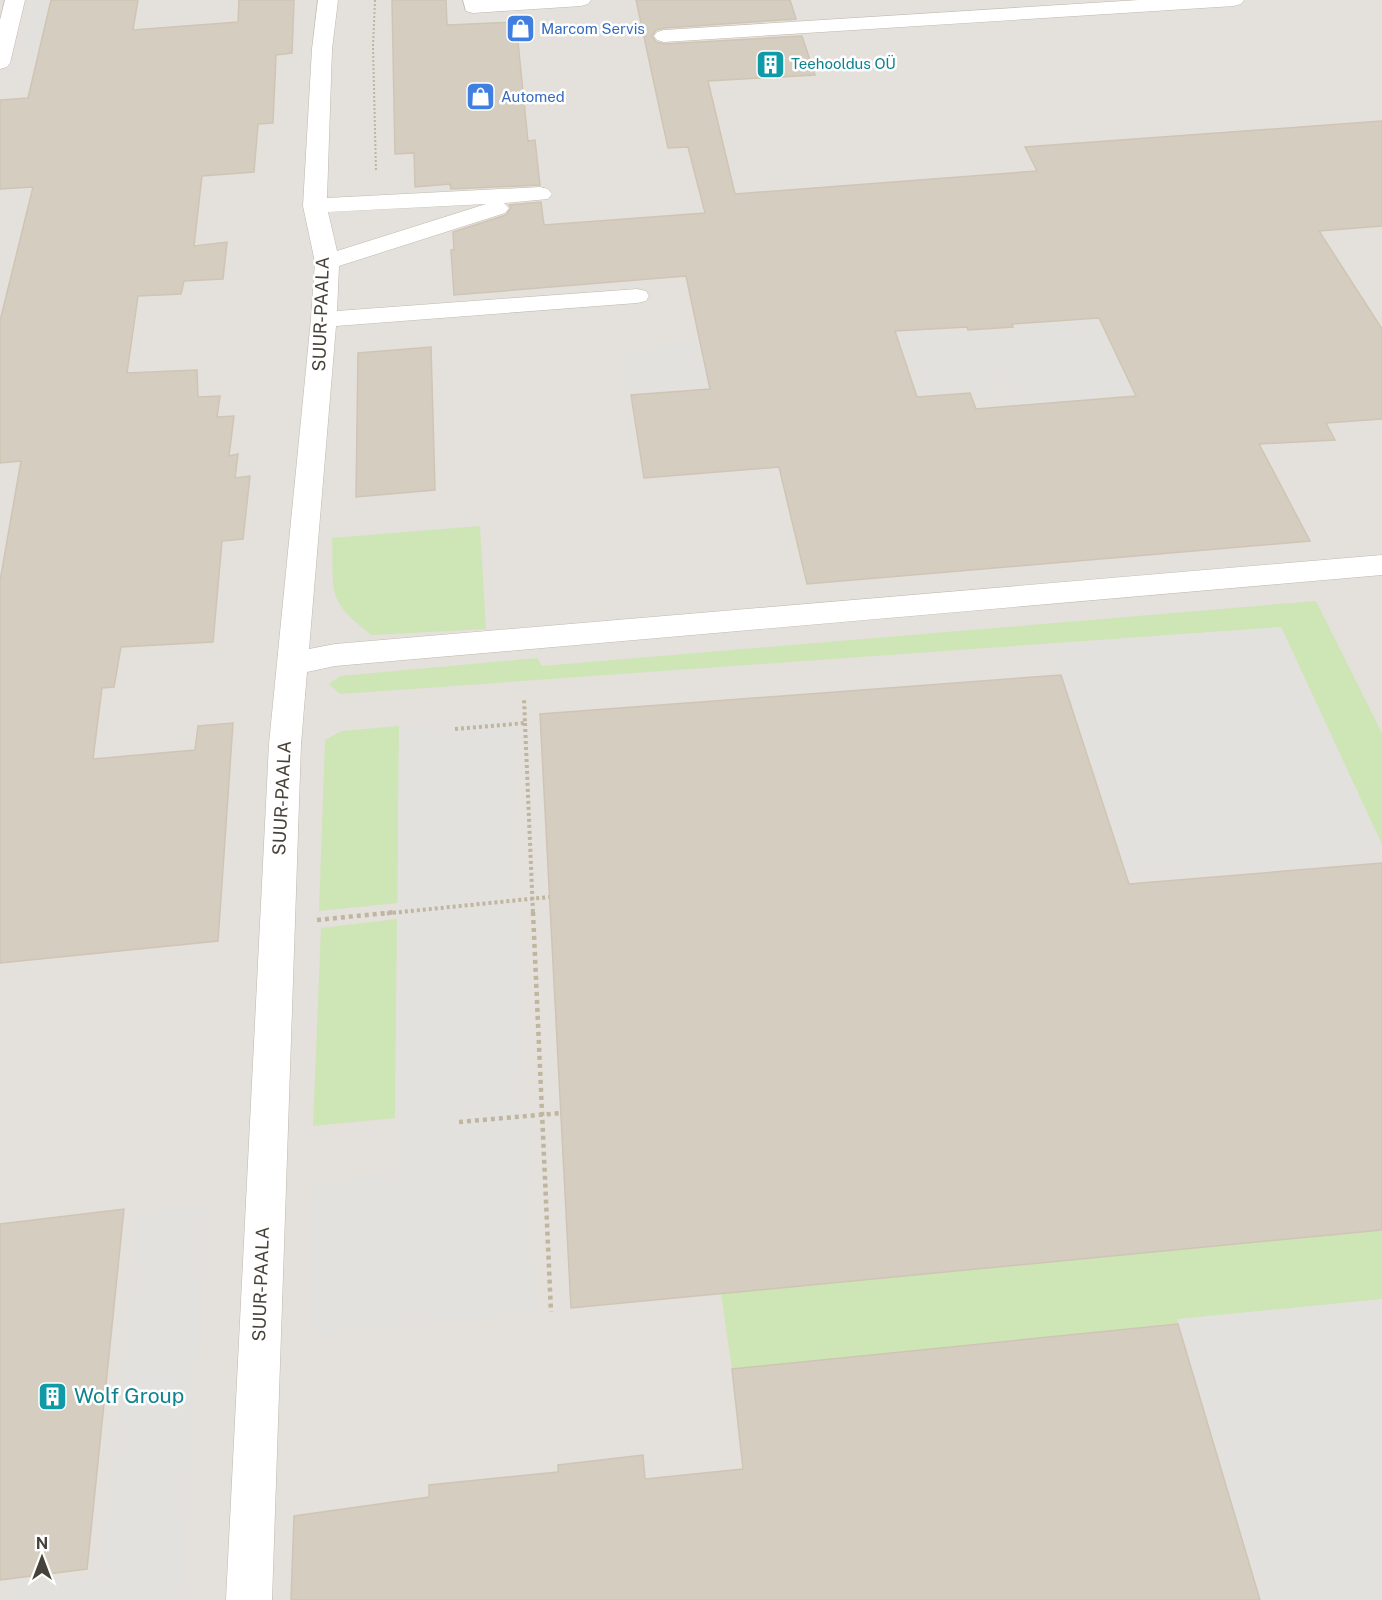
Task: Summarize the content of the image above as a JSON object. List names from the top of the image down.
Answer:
{
  "streets": {
    "street": ["SUUR-PAALA"]
  },
  "places": {
    "shop": ["Marcom Servis", "Automed"],
    "building": ["Teehooldus OÜ", "Wolf Group"]
  },
  "north": "top"
}
